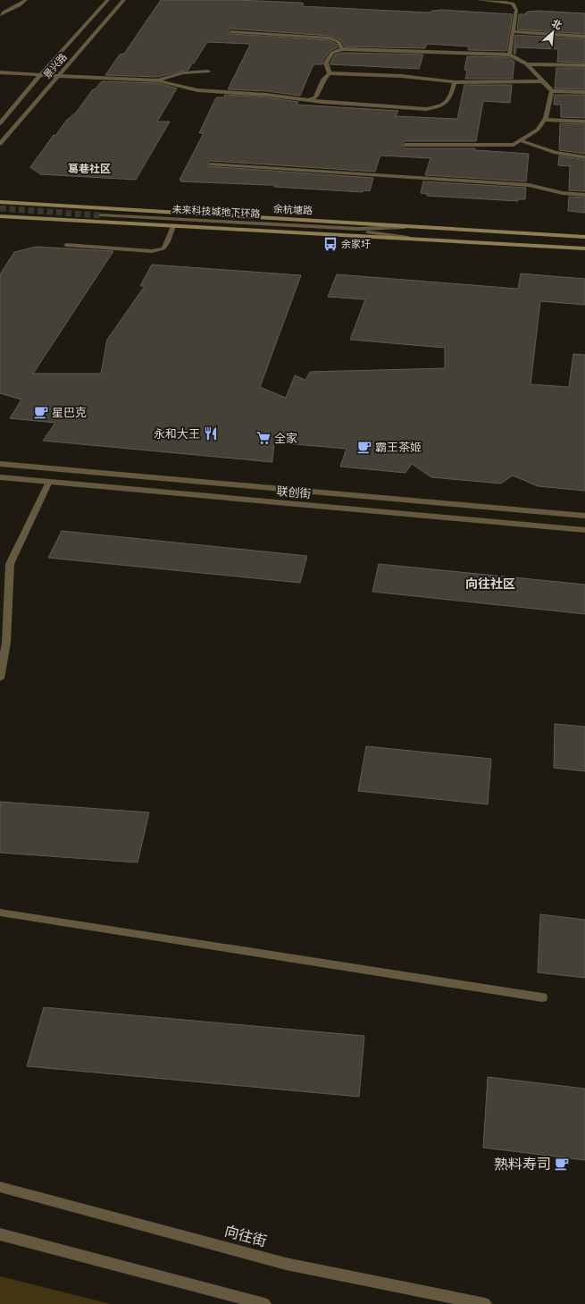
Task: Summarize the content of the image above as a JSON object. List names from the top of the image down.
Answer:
{
  "streets": {
    "main road": ["余杭塘路"],
    "street": [
      "景兴路",
      "未来科技城地下环路",
      "联创街",
      "向往街"
    ]
  },
  "crossings": [
    ["余杭塘路", "未来科技城地下环路"]
  ],
  "districts": ["葛巷社区", "向往社区"],
  "places": {
    "bus stop": ["余家圩"],
    "cafe": ["星巴克", "霸王茶姬", "熟料寿司"],
    "restaurant": ["永和大王"],
    "supermarket": ["全家"]
  },
  "north": "top right"
}
